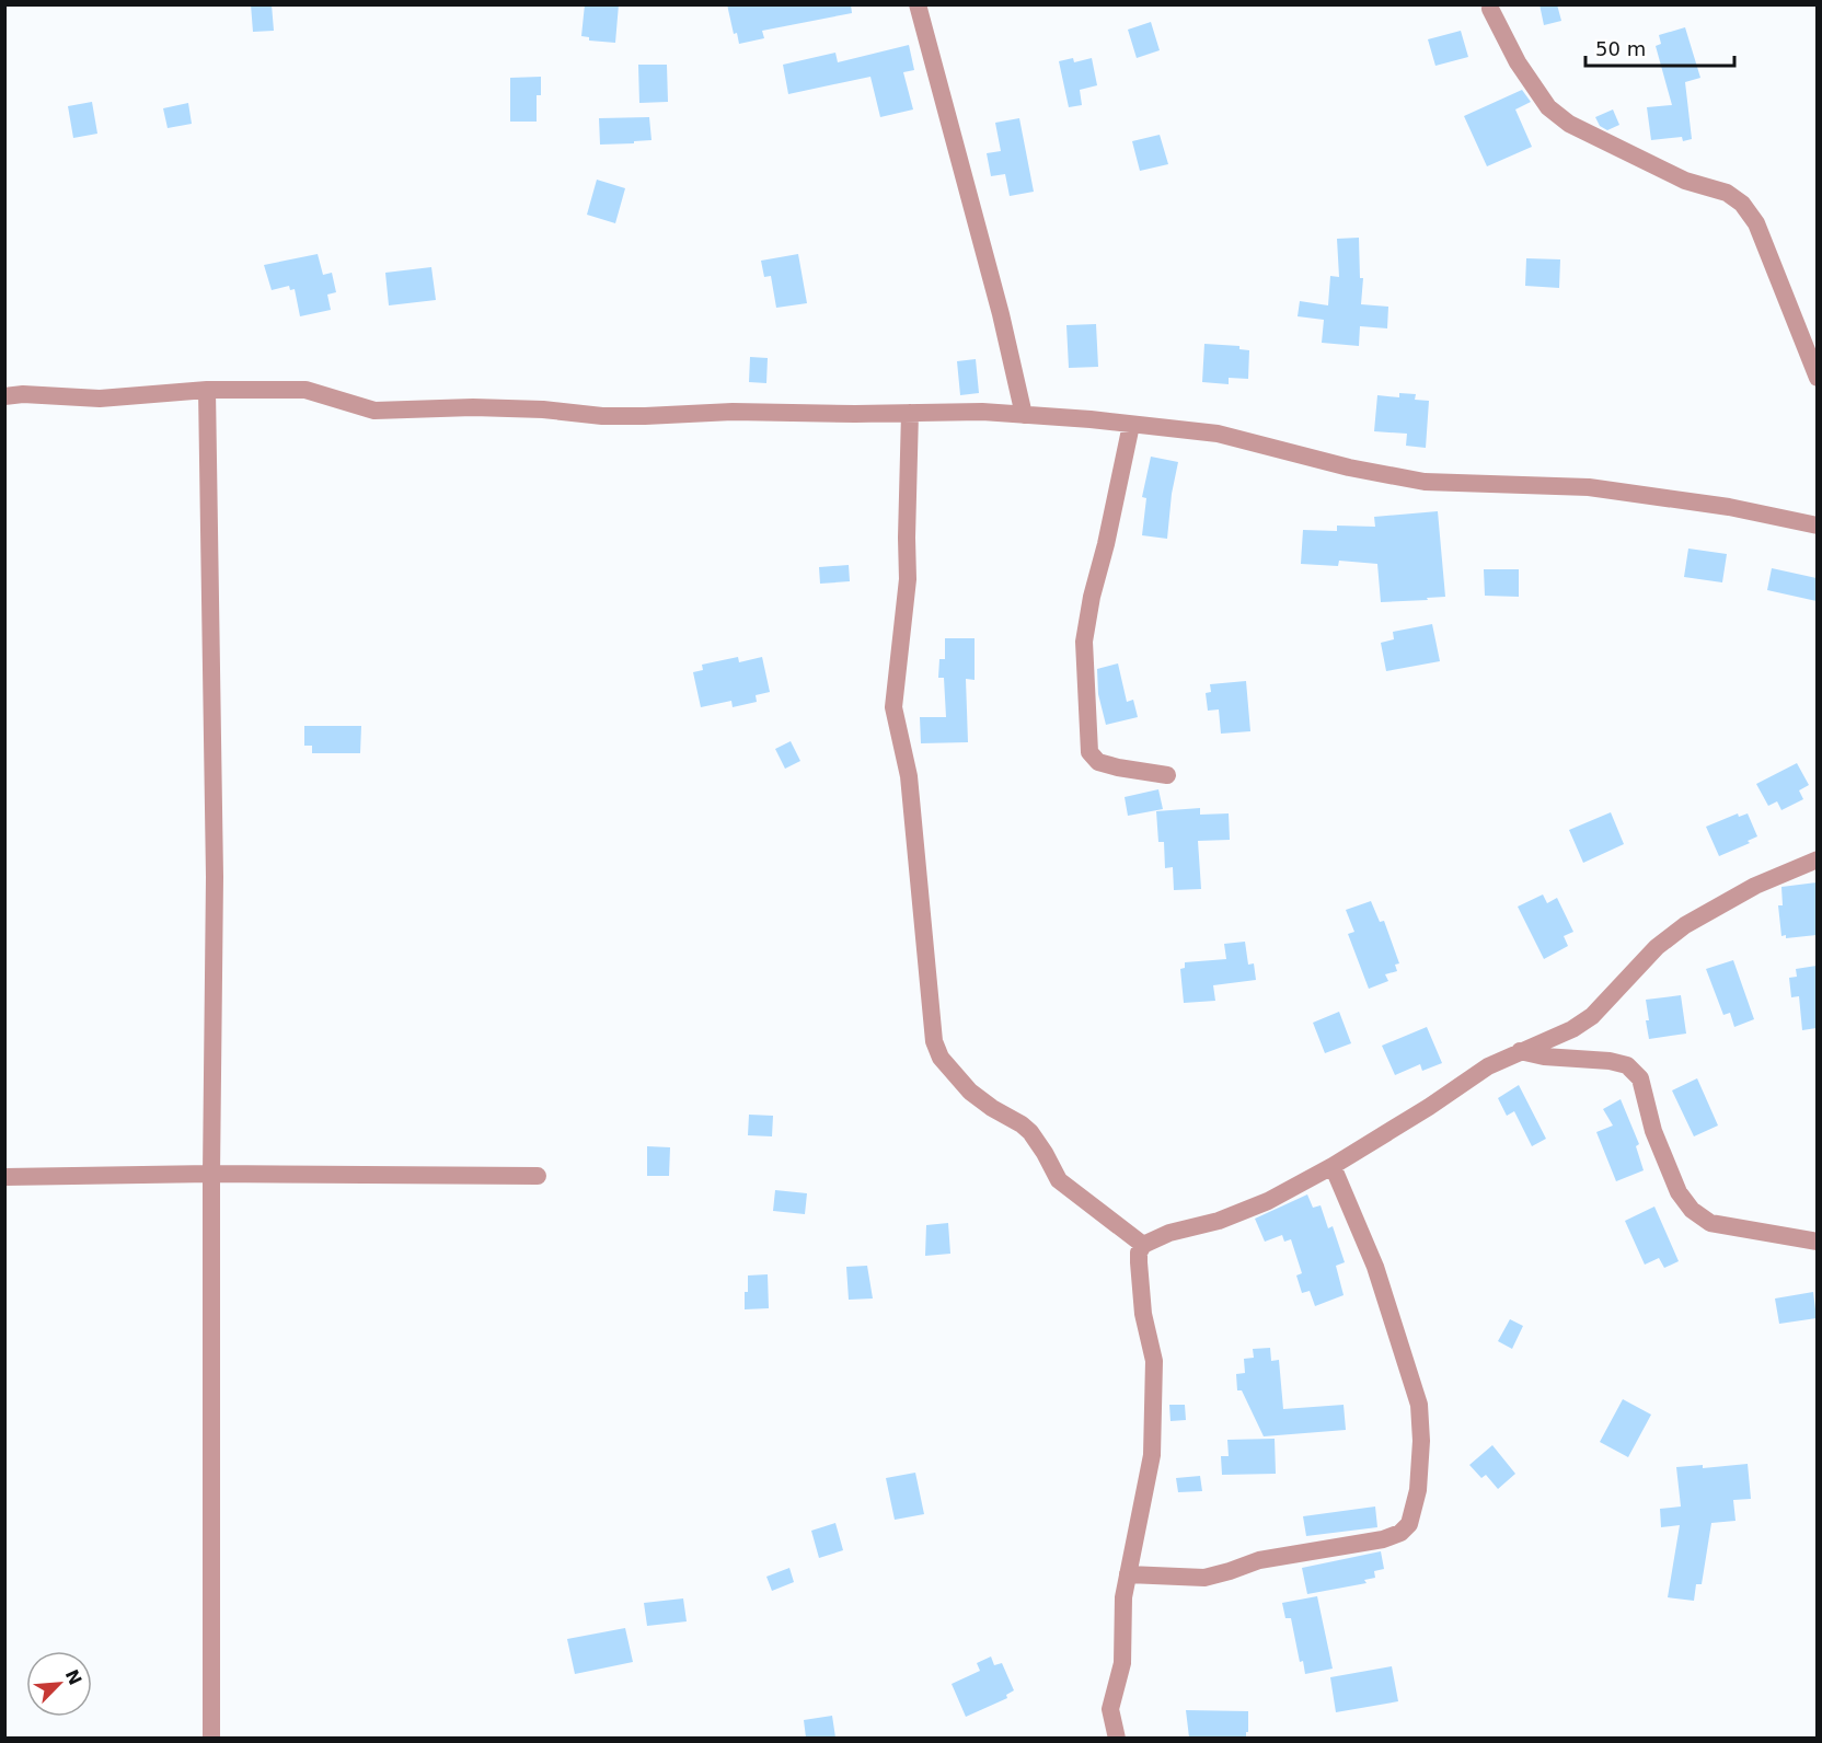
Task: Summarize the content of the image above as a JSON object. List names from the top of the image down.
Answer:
{
  "scale_bar": "50 m",
  "north": "top right"
}
